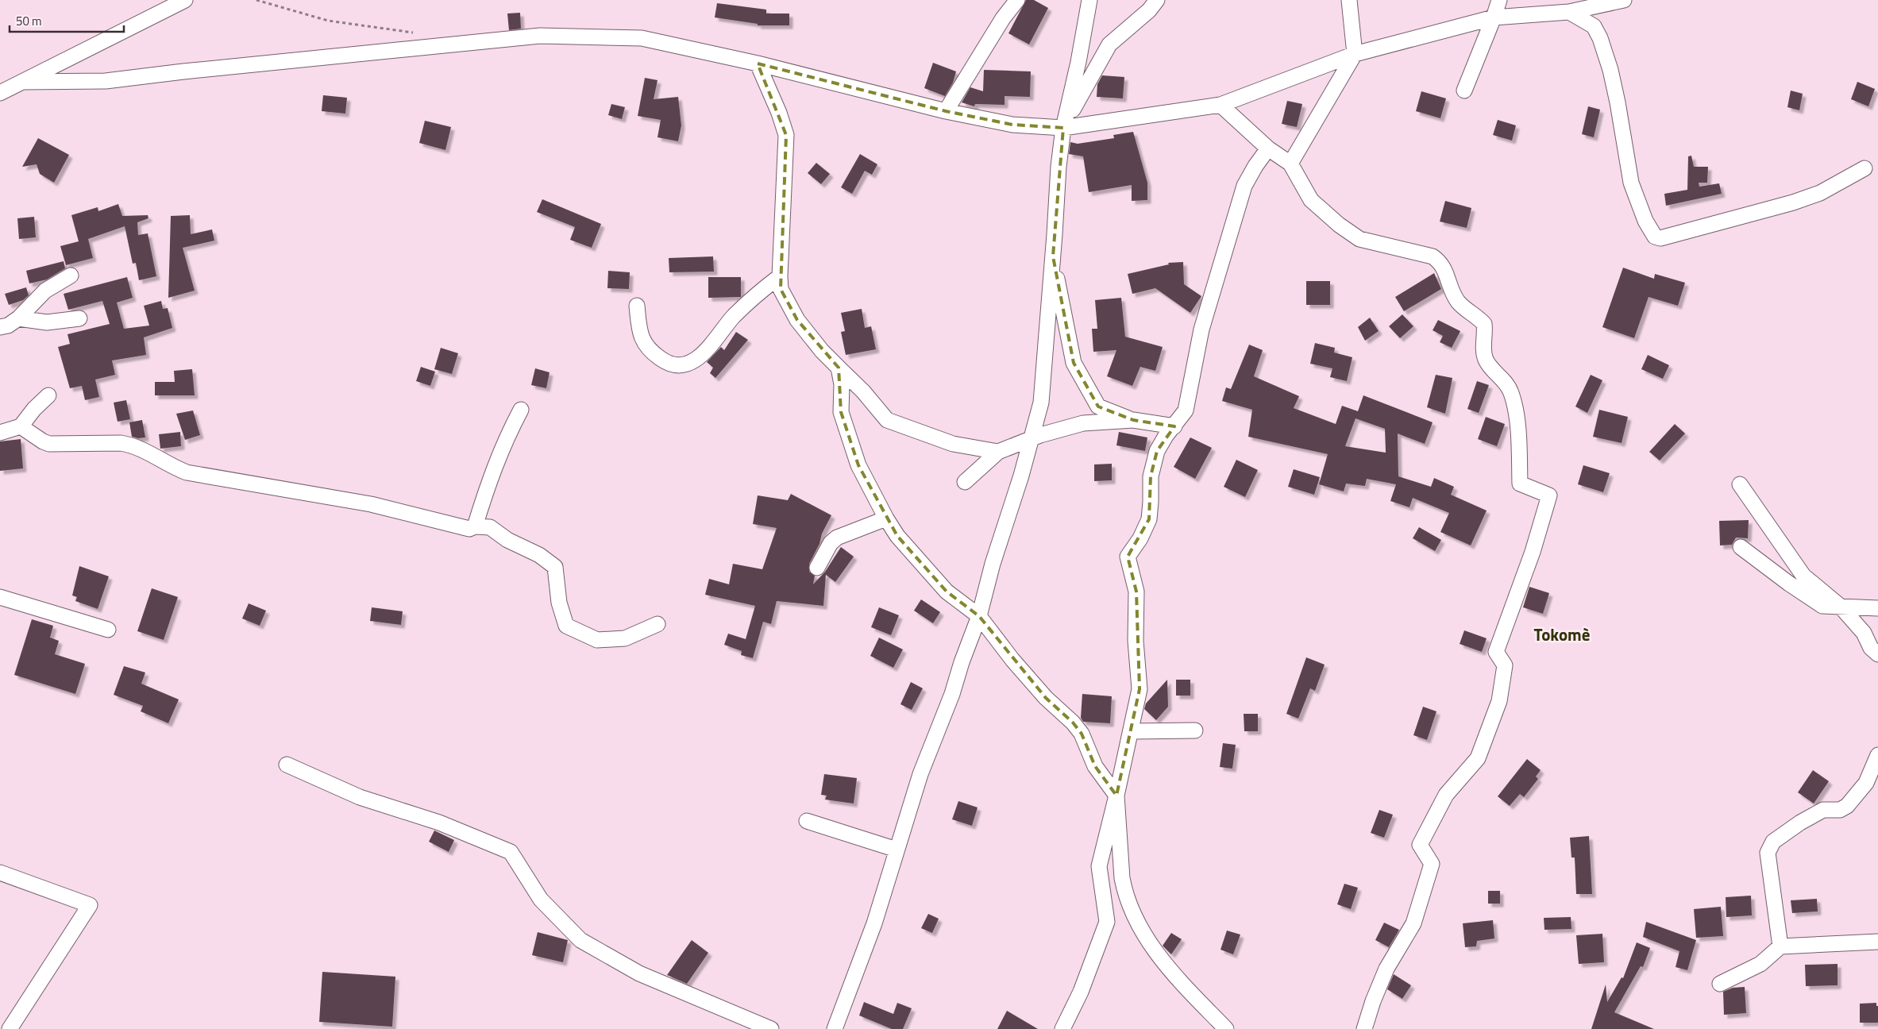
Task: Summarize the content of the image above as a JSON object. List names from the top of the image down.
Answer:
{
  "districts": ["Tokomè"],
  "scale_bar": "50 m"
}
